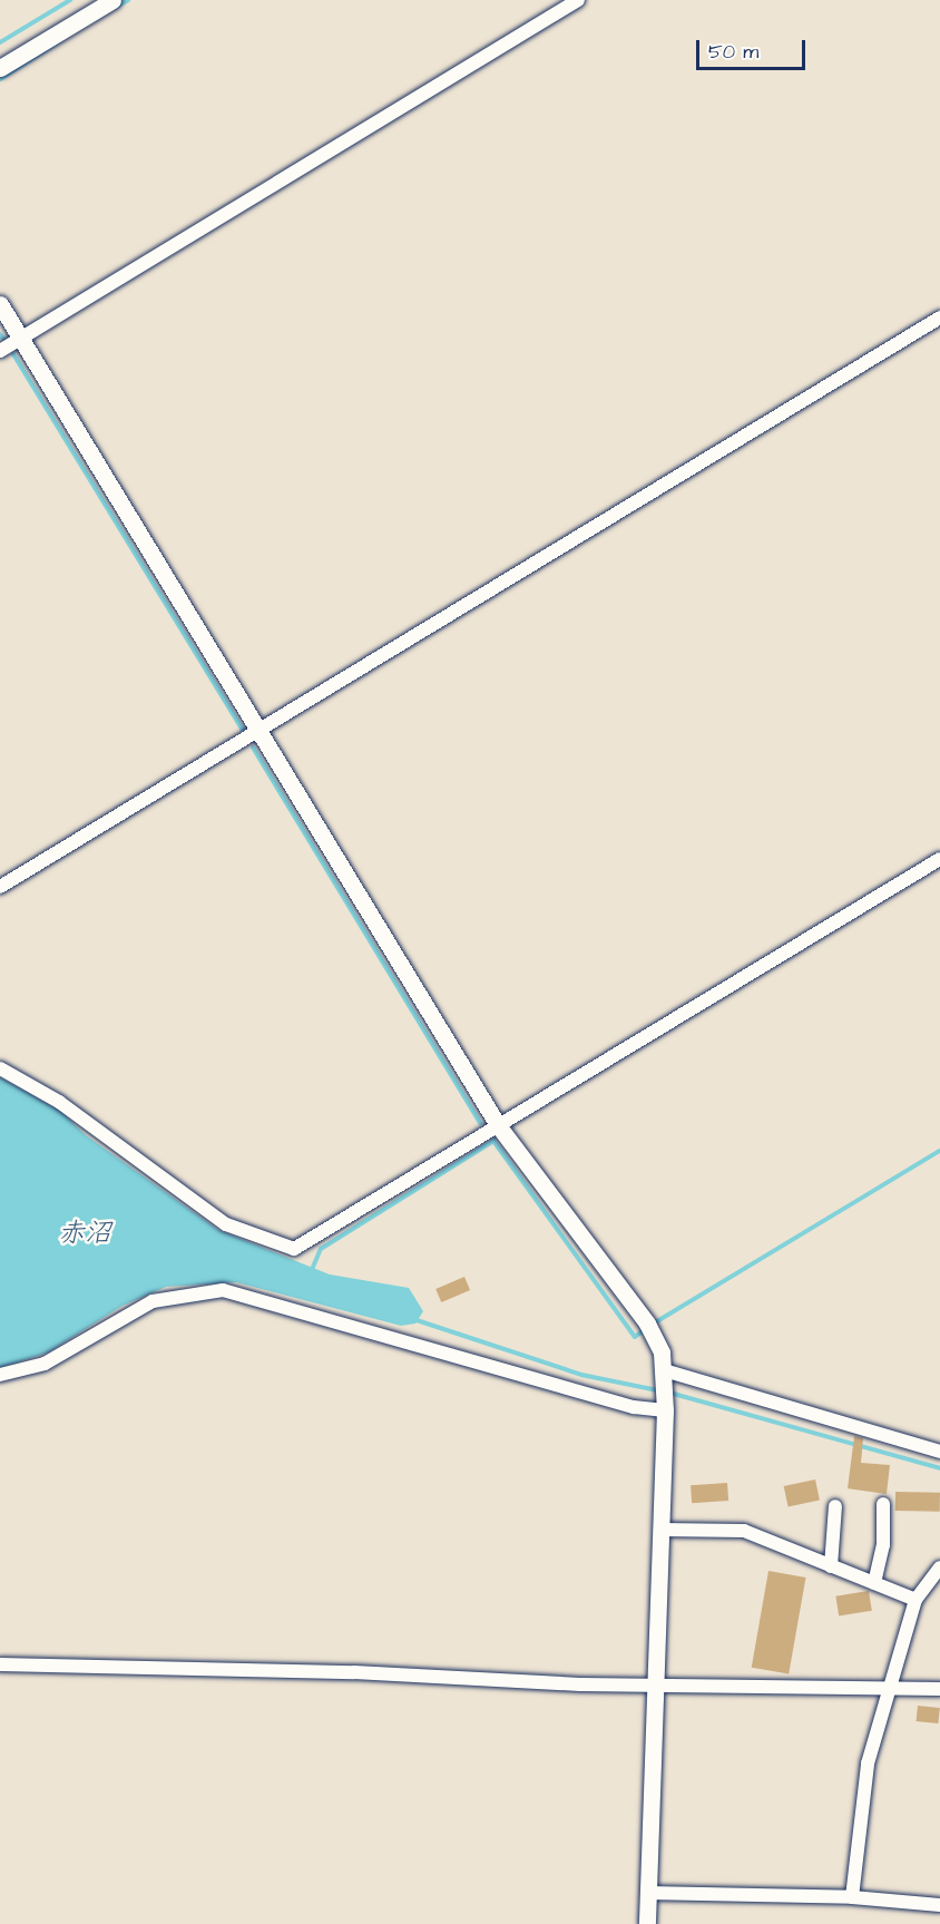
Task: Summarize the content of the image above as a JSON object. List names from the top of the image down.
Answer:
{
  "water": ["赤沼"],
  "scale_bar": "50 m"
}
